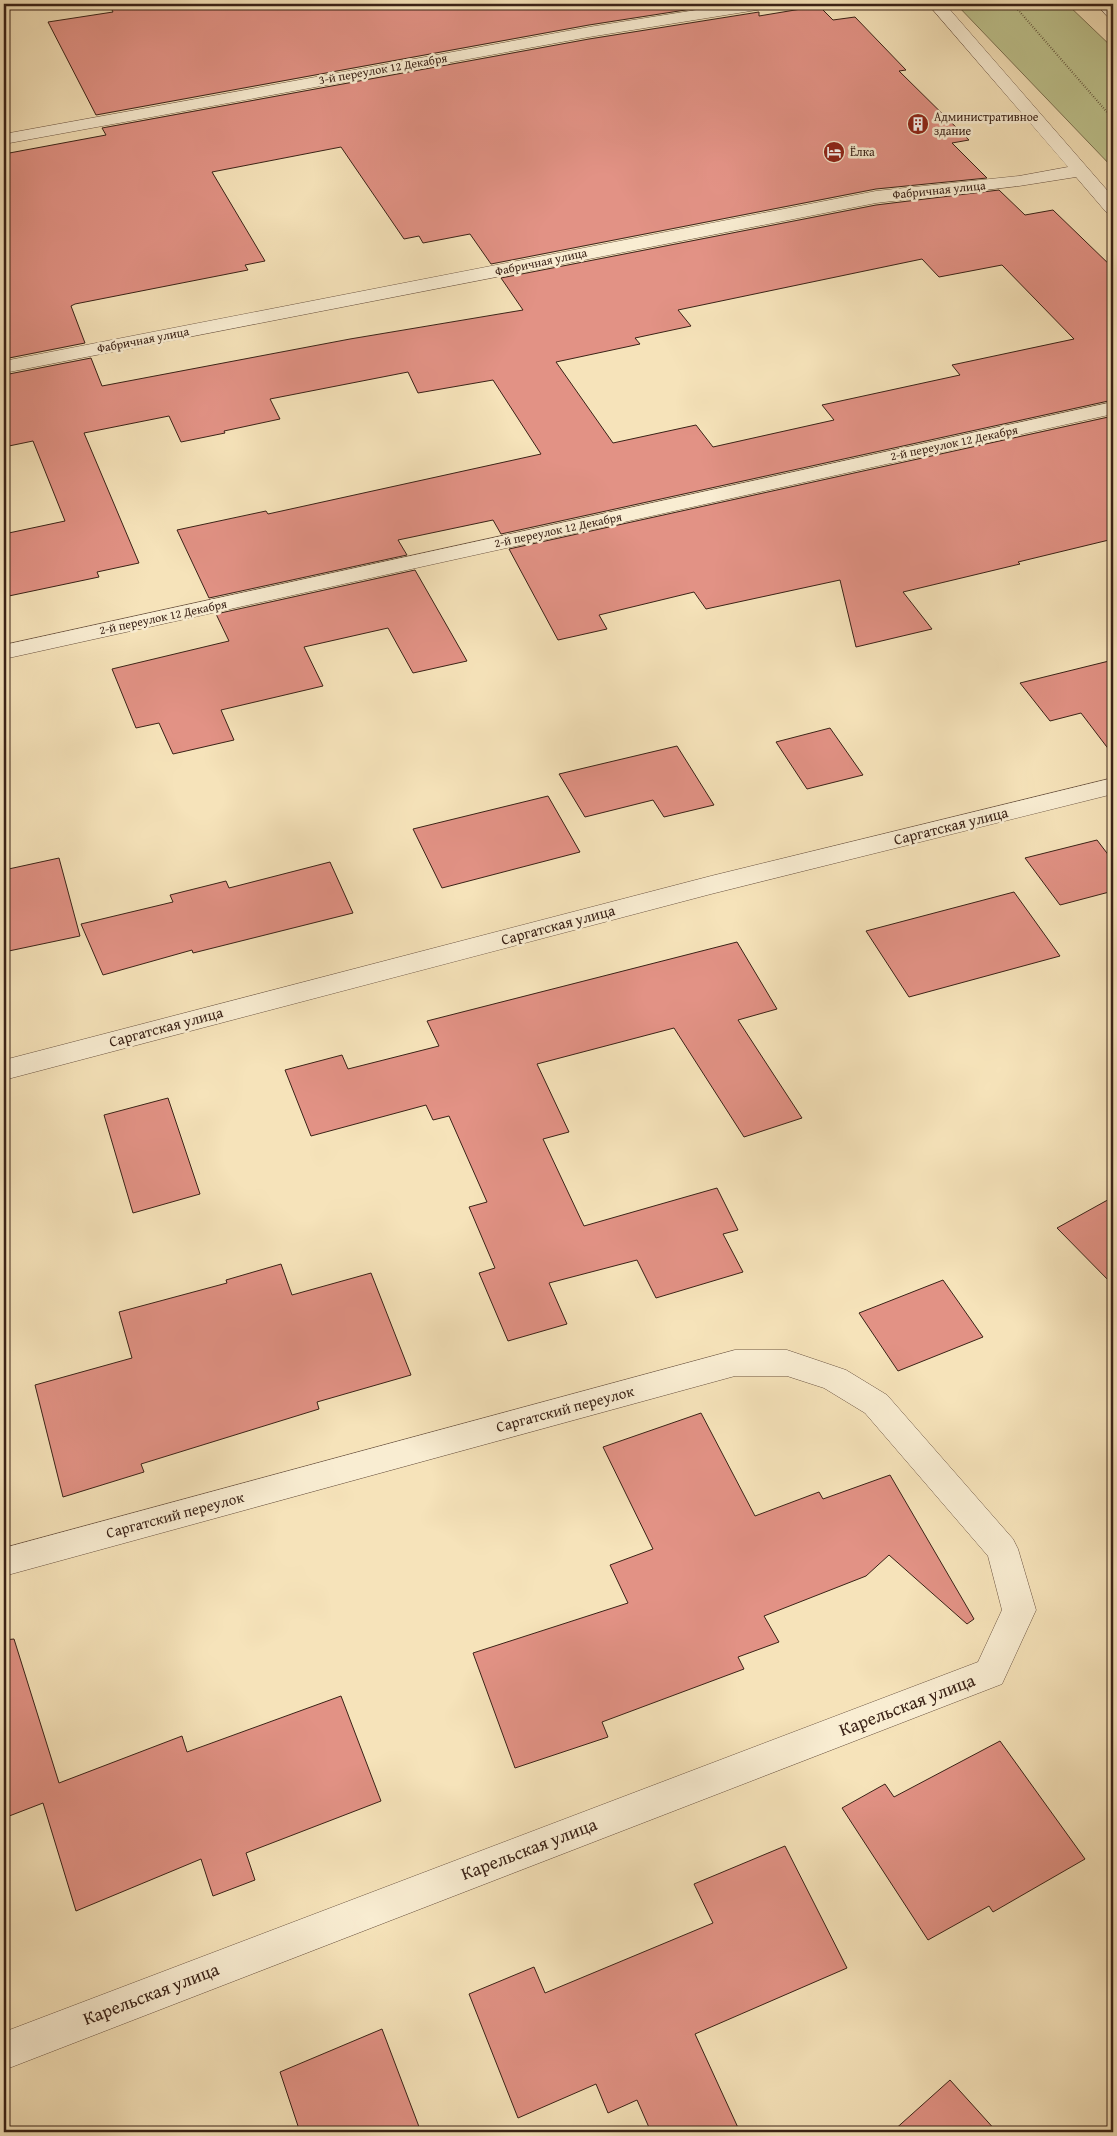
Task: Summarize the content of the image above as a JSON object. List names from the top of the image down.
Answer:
{
  "streets": {
    "street": [
      "3-й переулок 12 Декабря",
      "Фабричная улица",
      "2-й переулок 12 Декабря",
      "Саргатская улица",
      "Саргатский переулок",
      "Карельская улица"
    ]
  },
  "crossings": [
    ["Саргатский переулок", "Карельская улица"]
  ],
  "places": {
    "building": ["Административное здание"],
    "hotel": ["Ёлка"]
  }
}
